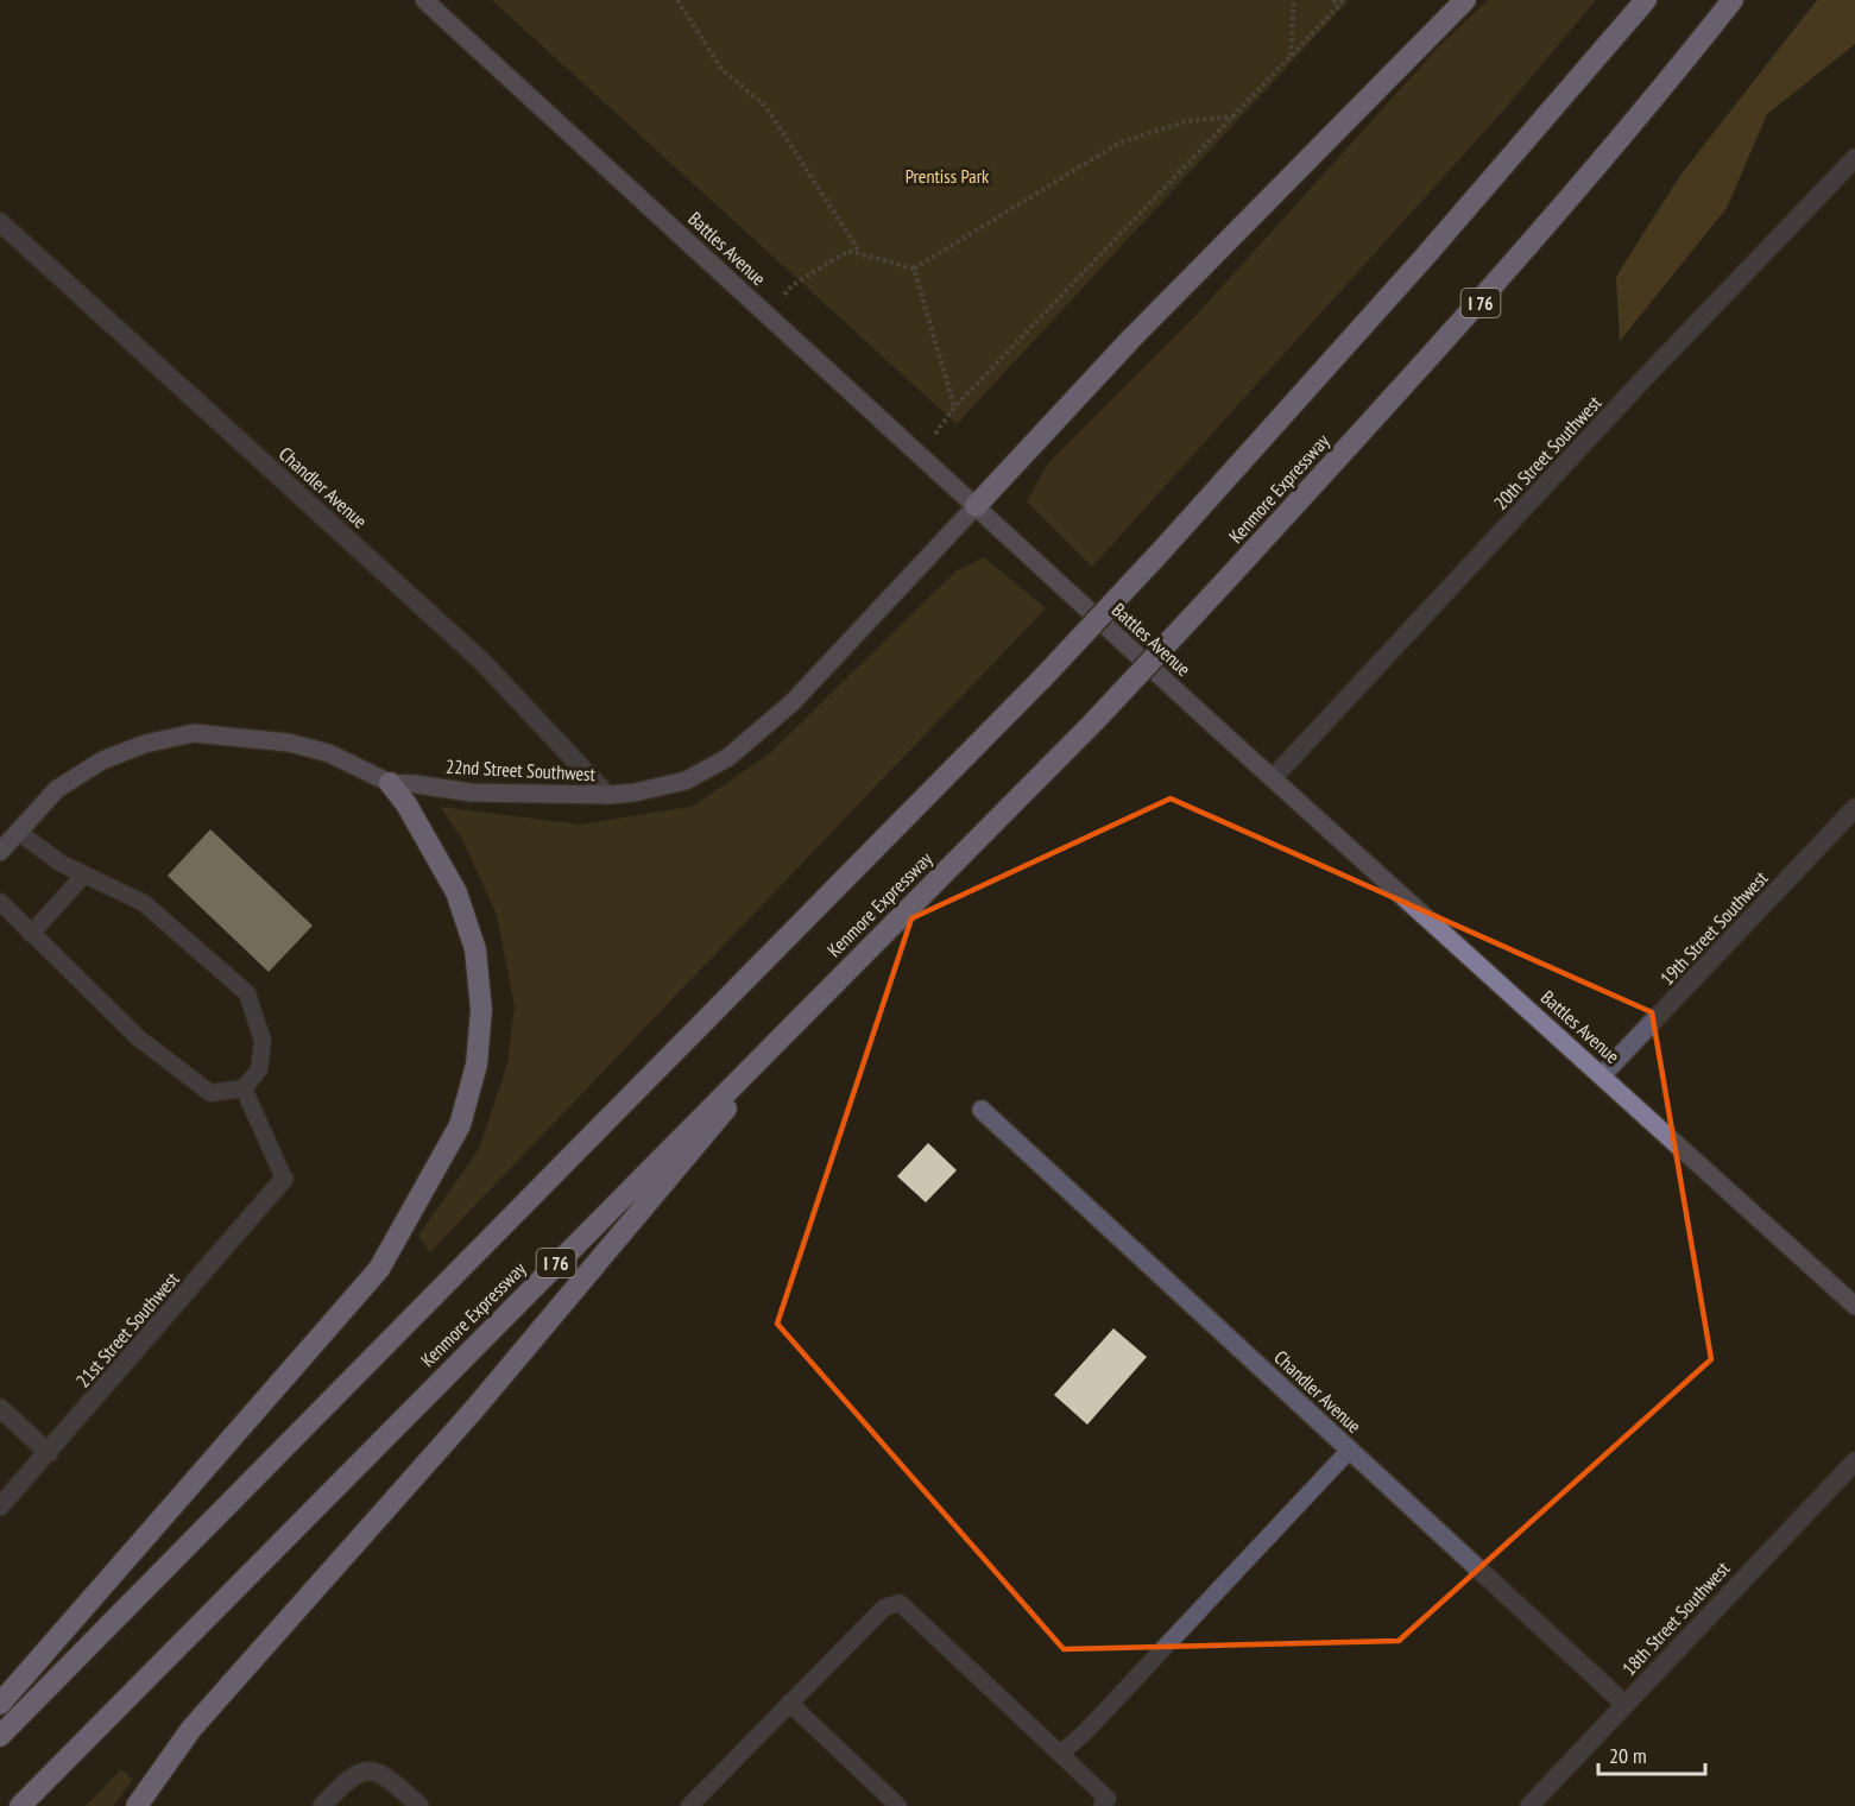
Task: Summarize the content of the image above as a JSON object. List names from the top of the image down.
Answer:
{
  "streets": {
    "highway": ["I 76", "Kenmore Expressway"],
    "street": [
      "Battles Avenue",
      "20th Street Southwest",
      "Chandler Avenue",
      "22nd Street Southwest",
      "19th Street Southwest",
      "21st Street Southwest",
      "18th Street Southwest"
    ]
  },
  "crossings": [
    ["Battles Avenue", "20th Street Southwest"],
    ["Battles Avenue", "22nd Street Southwest"],
    ["Battles Avenue", "19th Street Southwest"],
    ["Chandler Avenue", "22nd Street Southwest"],
    ["Chandler Avenue", "18th Street Southwest"]
  ],
  "parks": ["Prentiss Park"],
  "scale_bar": "20 m"
}
